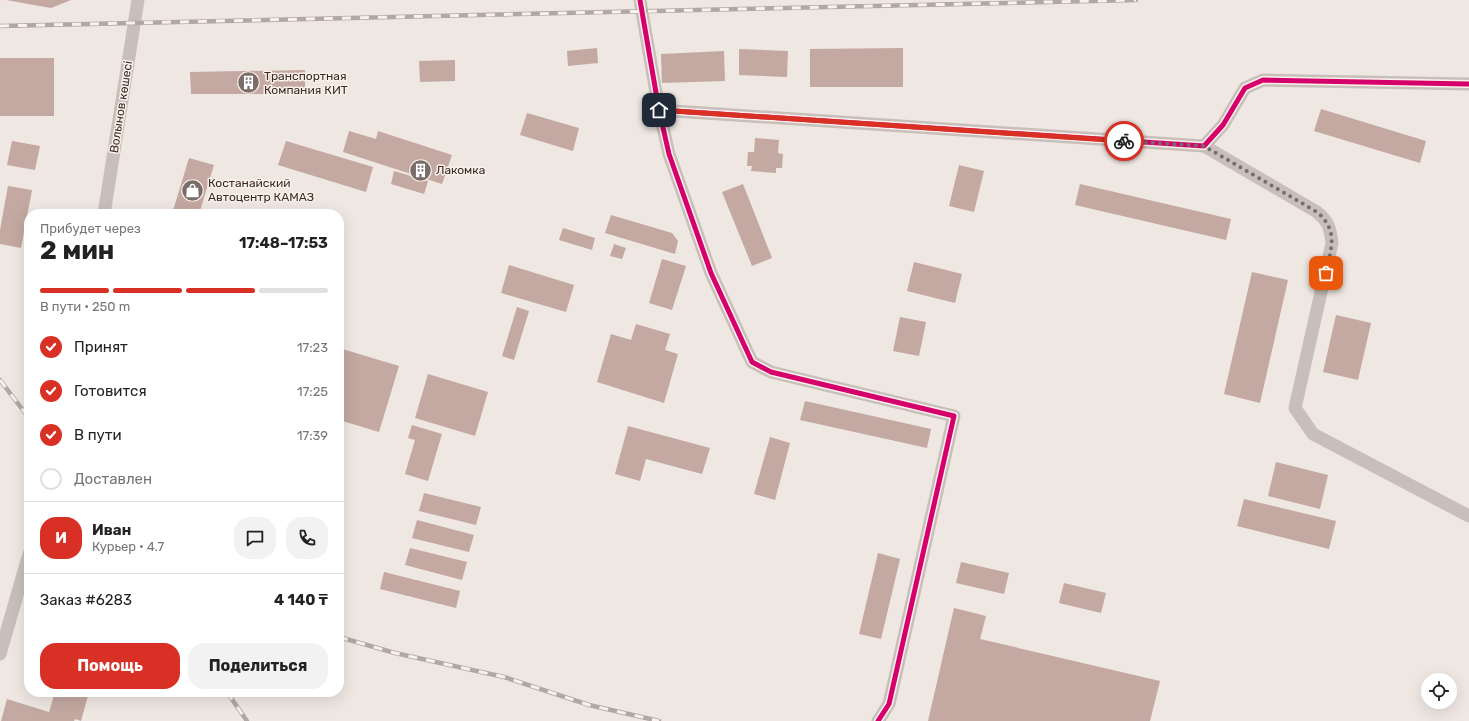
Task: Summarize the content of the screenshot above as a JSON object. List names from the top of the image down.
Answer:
{
  "streets": {
    "street": ["Волынов көшесі"]
  },
  "places": {
    "building": ["Транспортная Компания КИТ", "Лакомка"],
    "shop": ["Костанайский Автоцентр КАМАЗ"]
  },
  "page": {
    "heading": ["2 мин", "Прибудет через", "17:48–17:53"],
    "panel": [
      "Иван",
      "Курьер · 4.7",
      "Заказ #6283",
      "4 140 ₸"
    ],
    "bar": "В пути · 250 m",
    "list": [
      ["Принят", "17:23"],
      ["Готовится", "17:25"],
      ["В пути", "17:39"],
      "Доставлен"
    ],
    "round": "И",
    "buttons": ["Помощь", "Поделиться"]
  }
}
